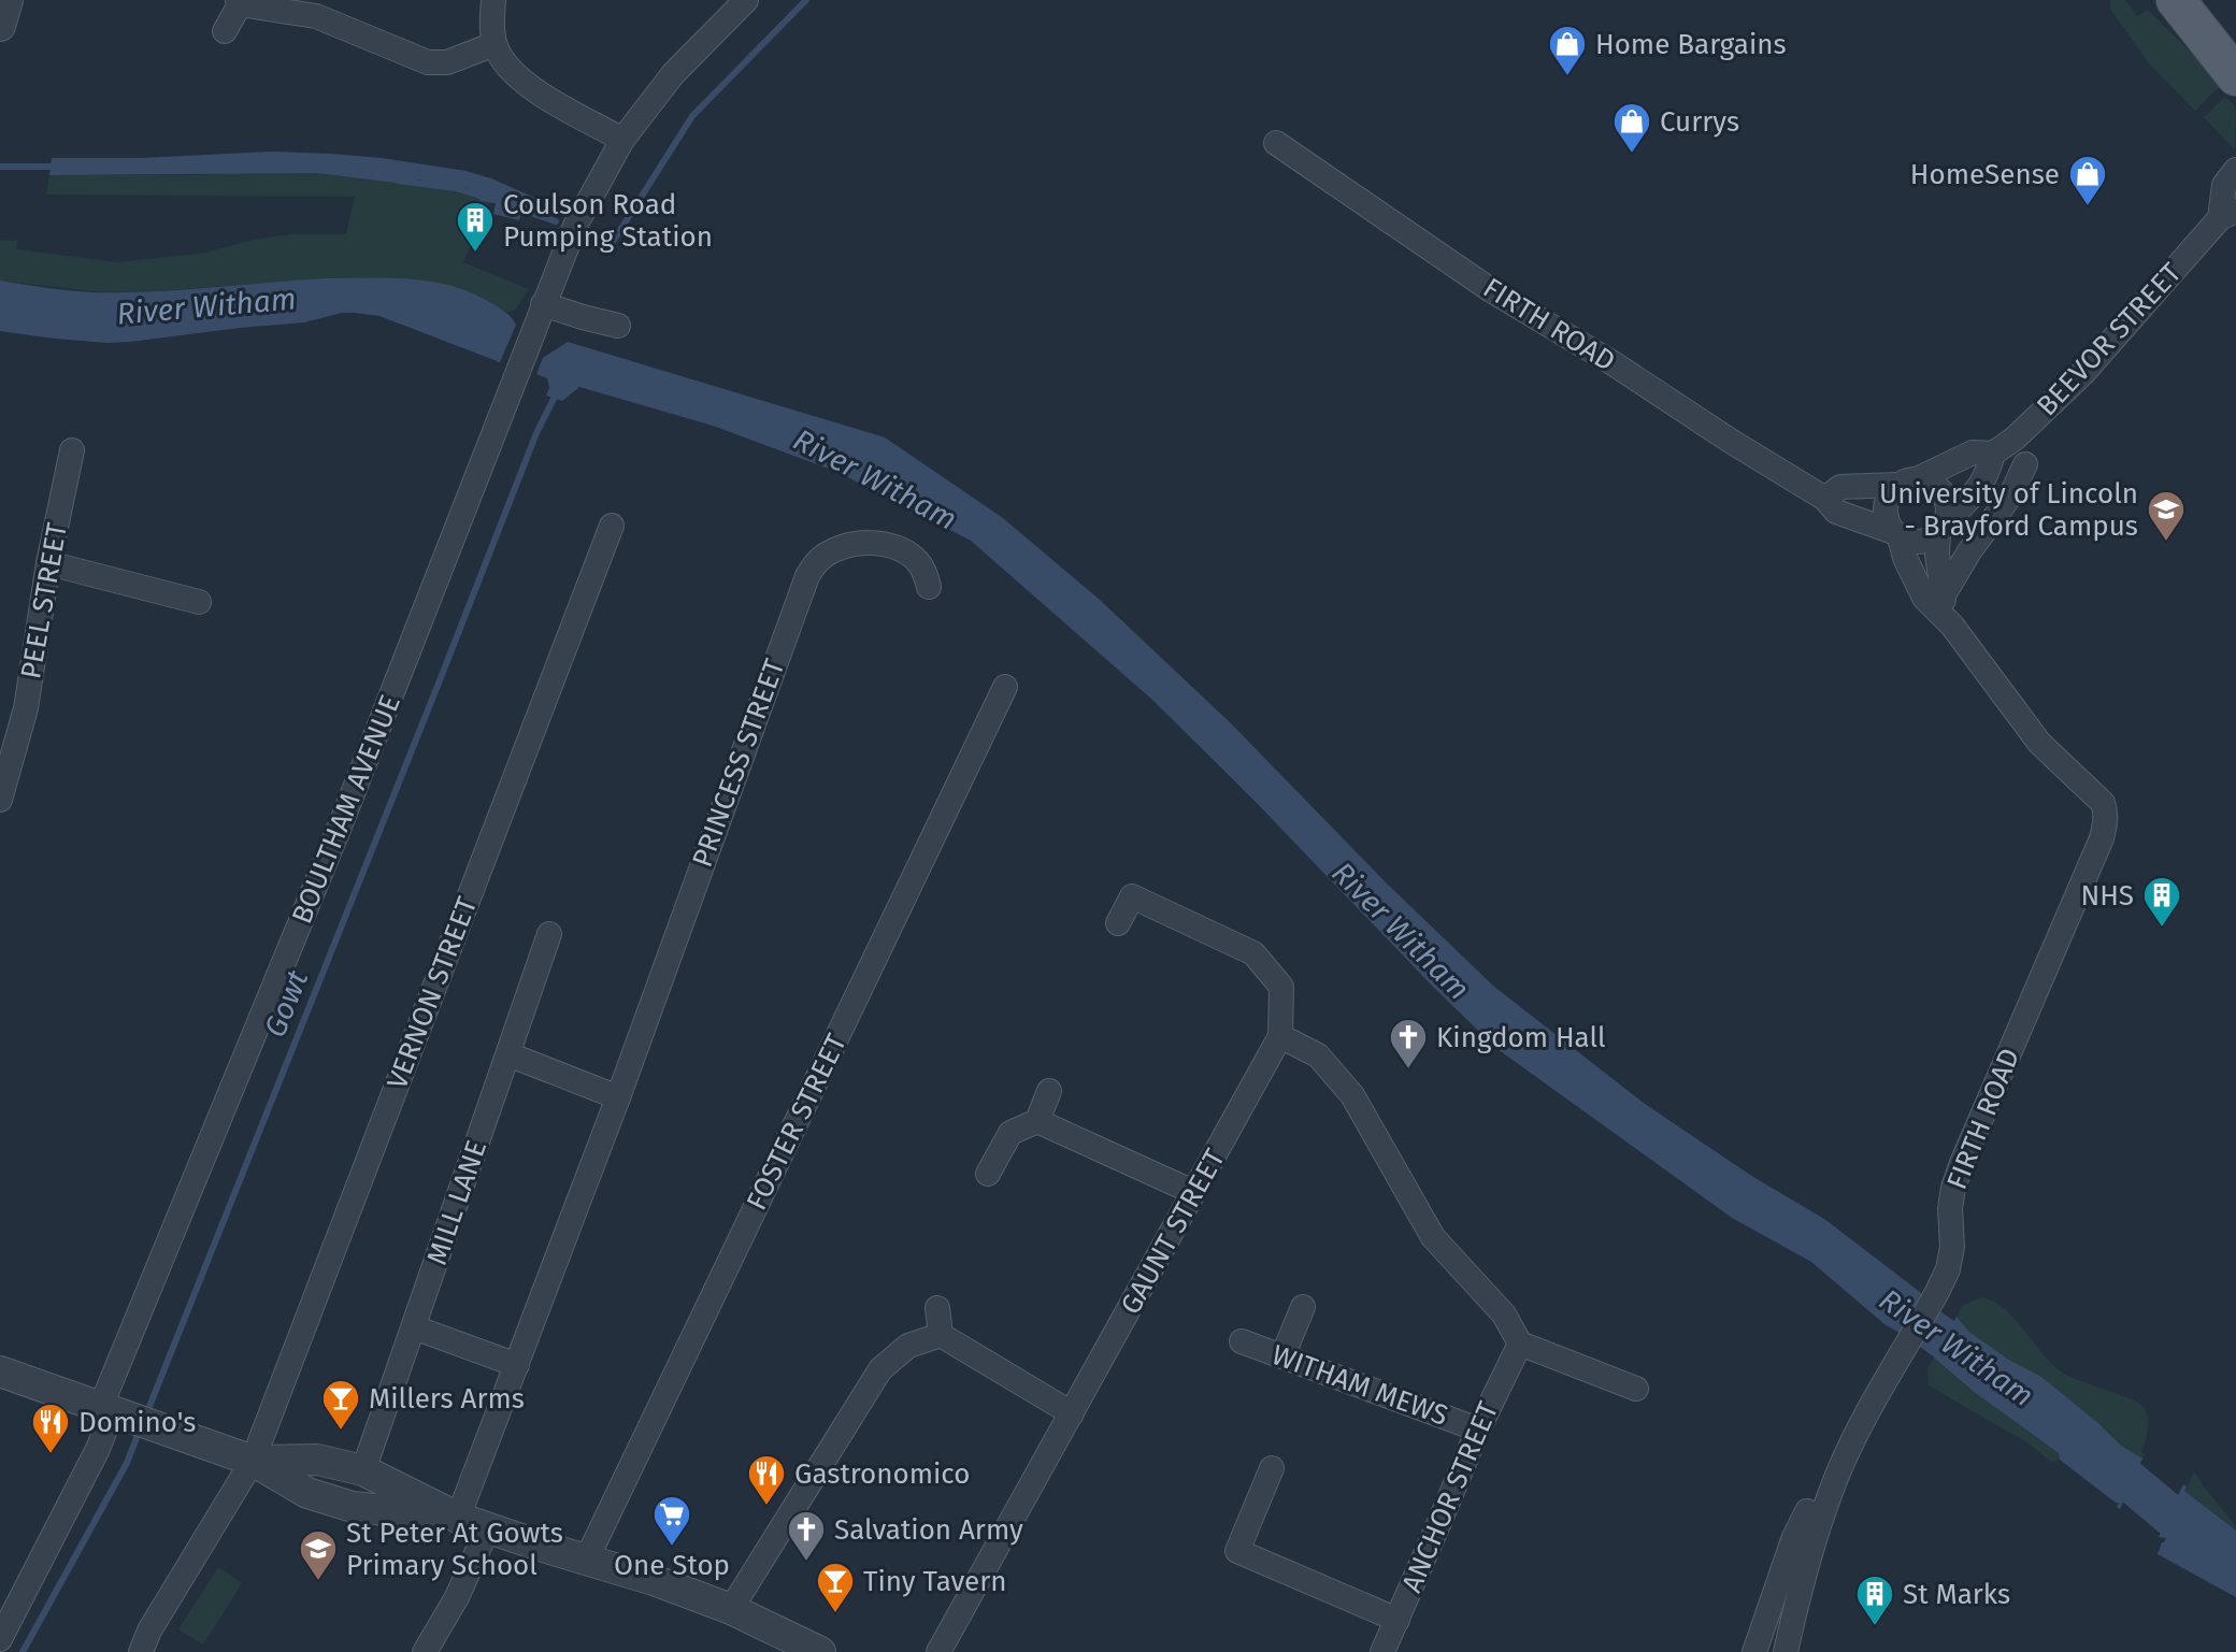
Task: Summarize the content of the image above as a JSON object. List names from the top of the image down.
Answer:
{
  "streets": {
    "street": [
      "FIRTH ROAD",
      "BEEVOR STREET",
      "PEEL STREET",
      "PRINCESS STREET",
      "BOULTHAM AVENUE",
      "VERNON STREET",
      "FOSTER STREET",
      "MILL LANE",
      "GAUNT STREET",
      "WITHAM MEWS",
      "ANCHOR STREET"
    ]
  },
  "crossings": [
    ["FIRTH ROAD", "BEEVOR STREET"],
    ["WITHAM MEWS", "ANCHOR STREET"]
  ],
  "water": ["River Witham", "Gowt"],
  "places": {
    "shop": ["Home Bargains", "Currys", "HomeSense"],
    "building": ["Coulson Road Pumping Station", "NHS", "St Marks"],
    "school or university": ["University of Lincoln - Brayford Campus", "St Peter At Gowts Primary School"],
    "church": ["Kingdom Hall", "Salvation Army"],
    "bar": ["Millers Arms", "Tiny Tavern"],
    "restaurant": ["Domino's", "Gastronomico"],
    "supermarket": ["One Stop"]
  }
}
